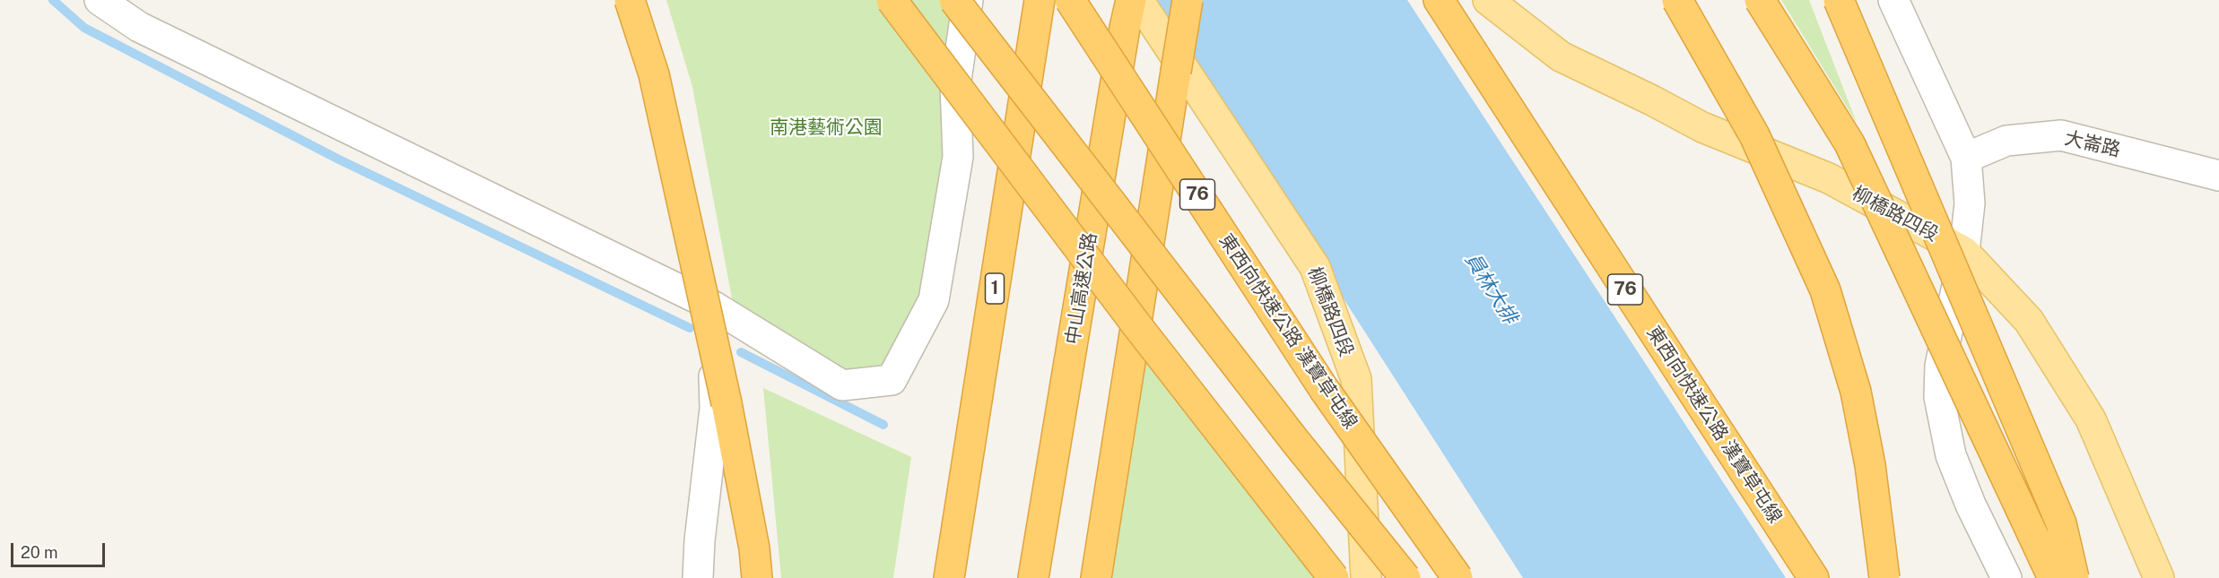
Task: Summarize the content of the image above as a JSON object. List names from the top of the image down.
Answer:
{
  "streets": {
    "highway": [
      "76",
      "1",
      "中山高速公路",
      "東西向快速公路 漢寶草屯線"
    ],
    "main road": ["柳橋路四段"],
    "street": ["大崙路"]
  },
  "water": ["員林大排"],
  "parks": ["南港藝術公園"],
  "scale_bar": "20 m"
}
